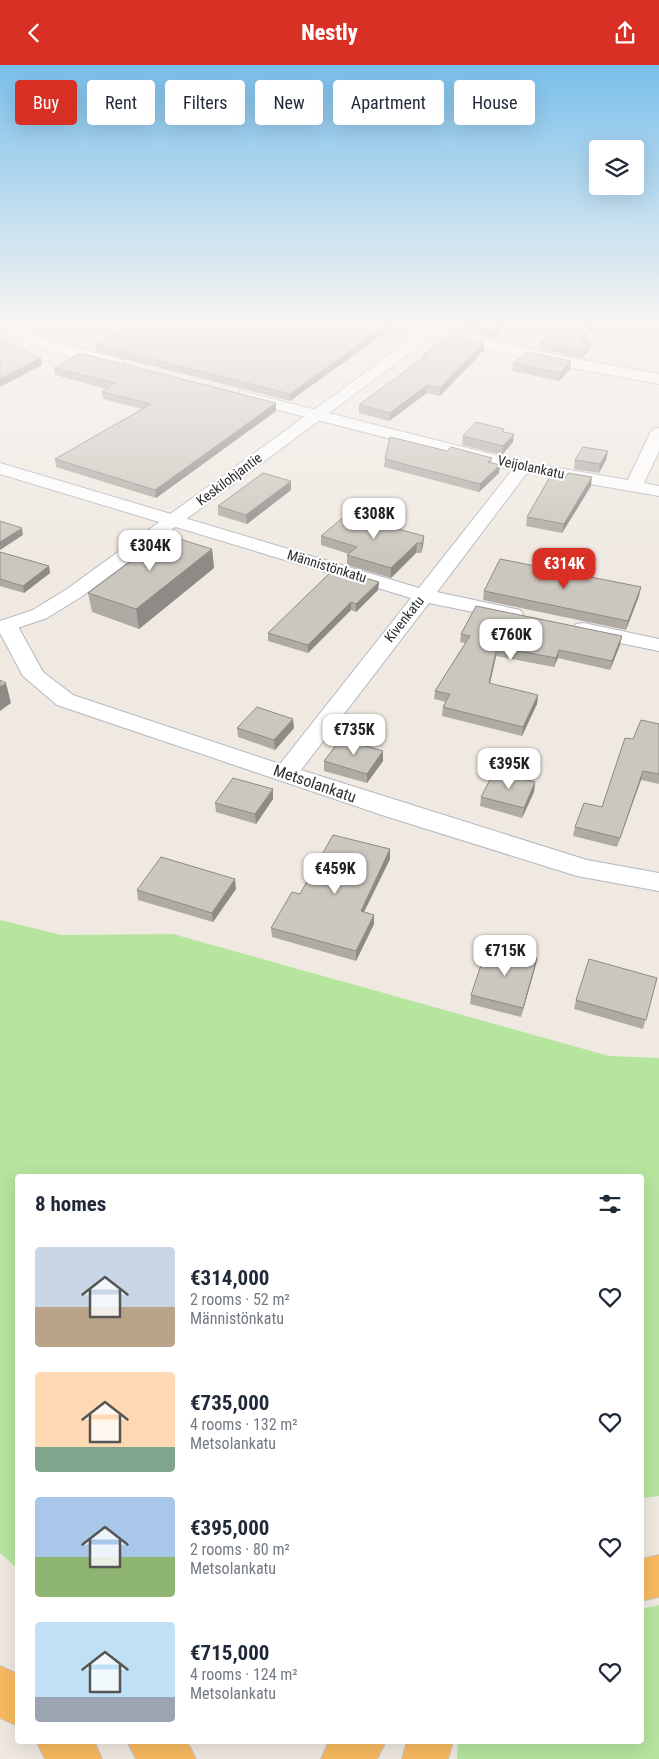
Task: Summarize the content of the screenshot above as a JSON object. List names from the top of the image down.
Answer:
{
  "streets": {
    "street": [
      "Veijolankatu",
      "Keskilohjantie",
      "Männistönkatu",
      "Kivenkatu",
      "Metsolankatu"
    ]
  },
  "crossings": [
    ["Veijolankatu", "Keskilohjantie"],
    ["Veijolankatu", "Kivenkatu"],
    ["Keskilohjantie", "Männistönkatu"],
    ["Keskilohjantie", "Metsolankatu"],
    ["Männistönkatu", "Kivenkatu"],
    ["Kivenkatu", "Metsolankatu"]
  ],
  "page": {
    "header": "Nestly",
    "chip": [
      "Buy",
      "Rent",
      "Filters",
      "New",
      "Apartment",
      "House"
    ],
    "price": [
      "€308K",
      "€304K",
      "€314K",
      "€760K",
      "€735K",
      "€395K",
      "€459K",
      "€715K"
    ],
    "heading": "8 homes",
    "list": [
      {
        "name": "€314,000",
        "note": "2 rooms · 52 m² · Männistönkatu"
      },
      {
        "name": "€735,000",
        "note": "4 rooms · 132 m² · Metsolankatu"
      },
      {
        "name": "€395,000",
        "note": "2 rooms · 80 m² · Metsolankatu"
      },
      {
        "name": "€715,000",
        "note": "4 rooms · 124 m² · Metsolankatu"
      }
    ]
  }
}
